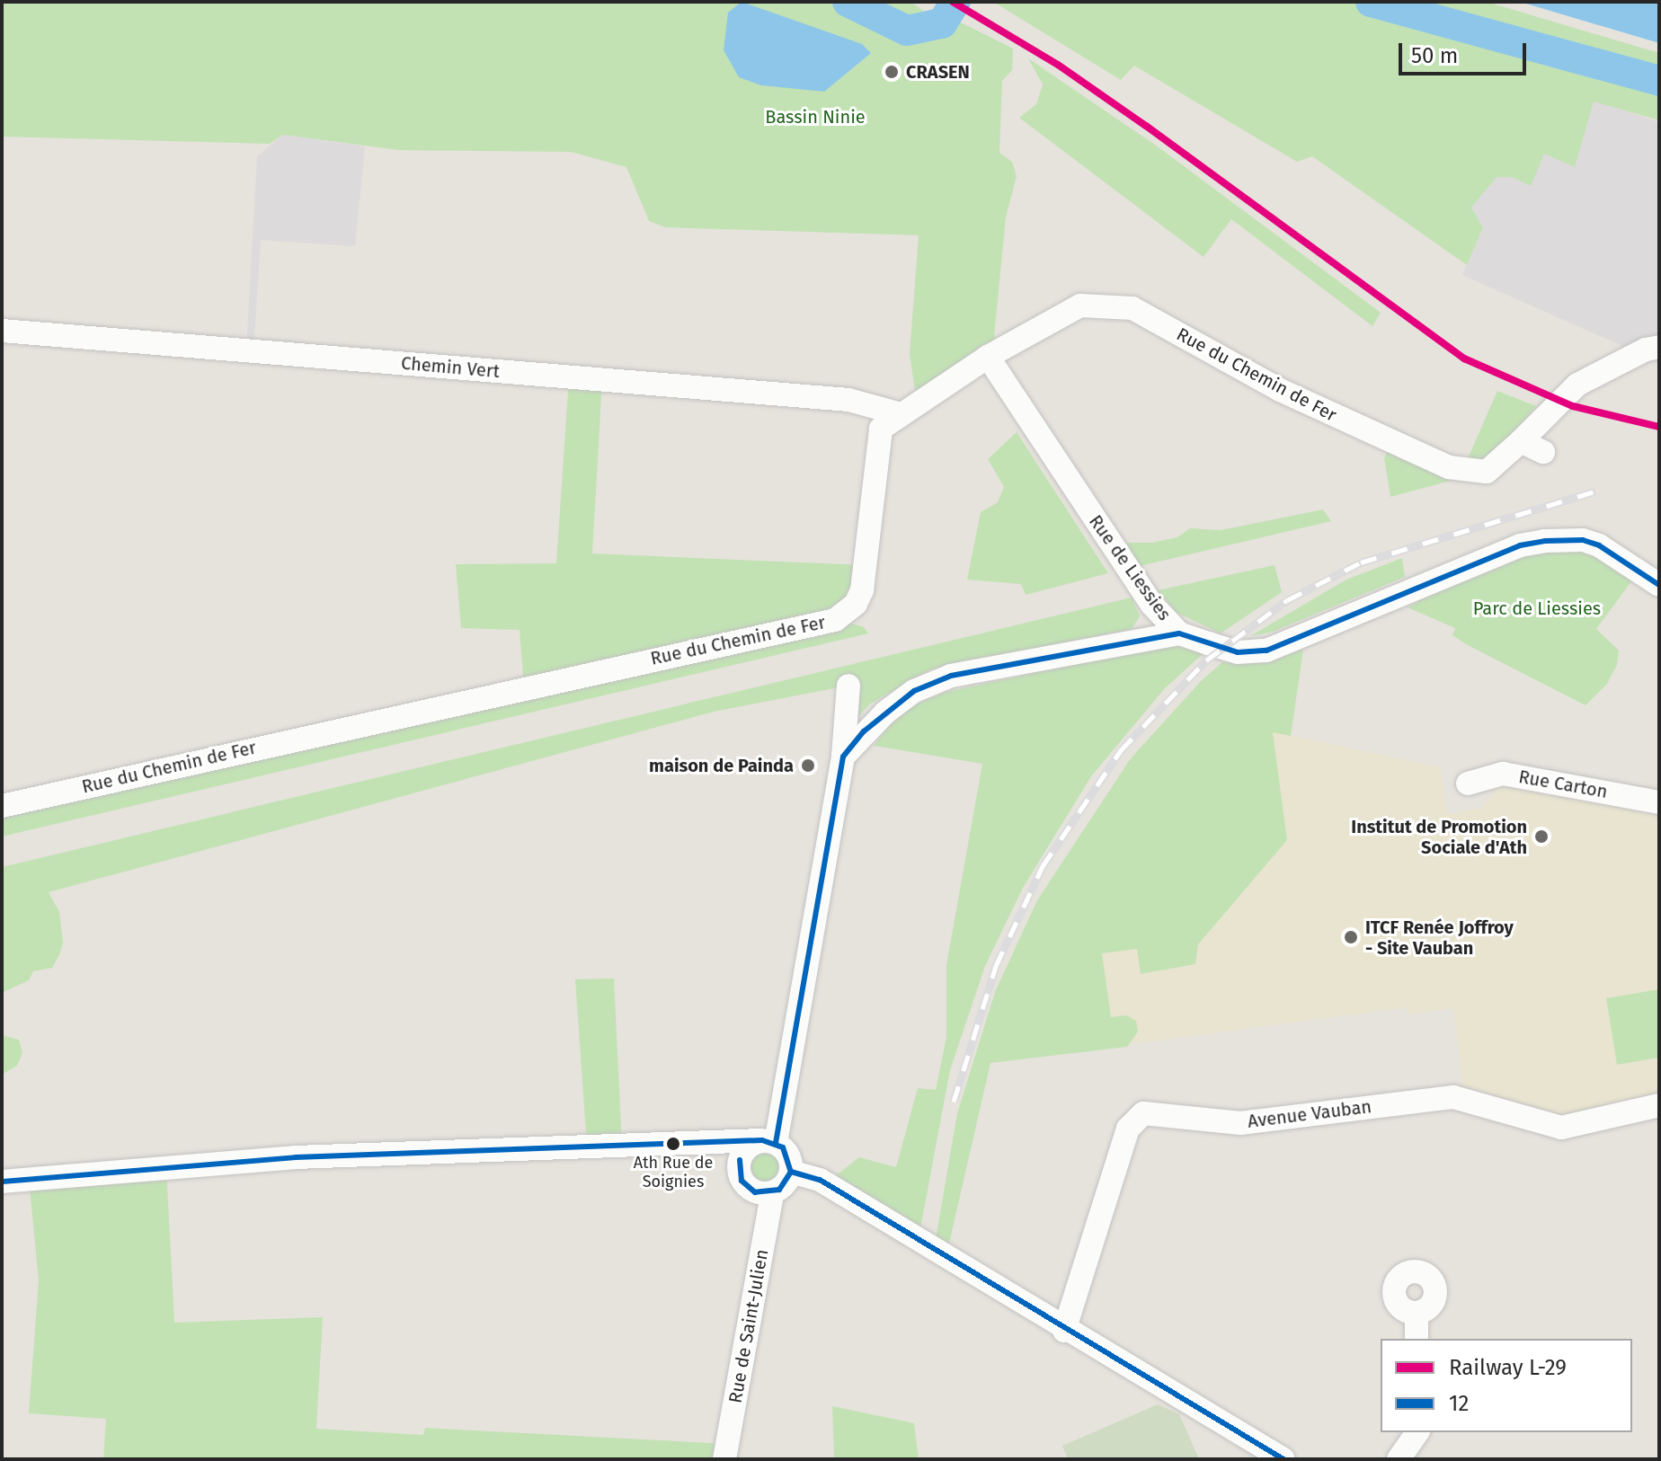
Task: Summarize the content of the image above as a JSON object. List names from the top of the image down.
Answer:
{
  "streets": {
    "street": [
      "Chemin Vert",
      "Rue du Chemin de Fer",
      "Rue de Liessies",
      "Rue Carton",
      "Avenue Vauban",
      "Rue de Saint-Julien"
    ]
  },
  "crossings": [
    ["Chemin Vert", "Rue du Chemin de Fer"],
    ["Rue du Chemin de Fer", "Rue de Liessies"]
  ],
  "parks": ["Bassin Ninie", "Parc de Liessies"],
  "places": [
    "CRASEN",
    "maison de Painda",
    "Institut de Promotion Sociale d'Ath",
    "ITCF Renée Joffroy - Site Vauban",
    "Ath Rue de Soignies"
  ],
  "lines": ["rail line L-29", "transit line 12"],
  "legend": ["Railway L-29", "12"],
  "scale_bar": "50 m"
}
